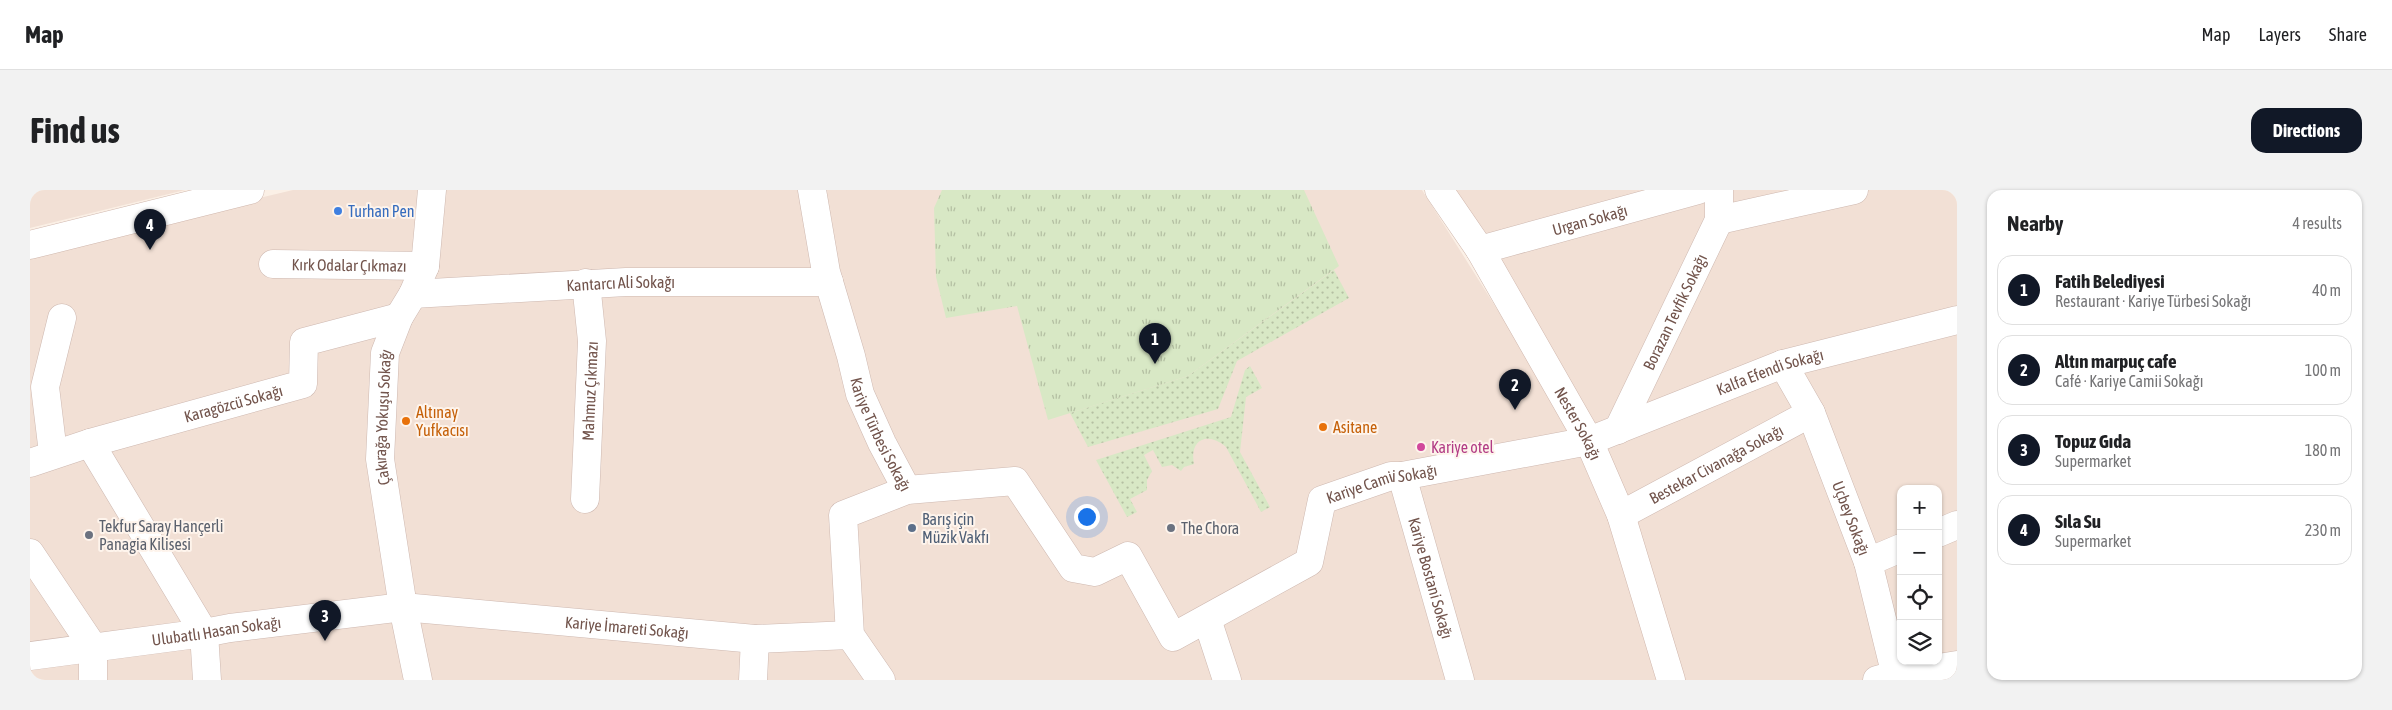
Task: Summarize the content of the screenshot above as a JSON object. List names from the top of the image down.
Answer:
{
  "streets": {
    "street": [
      "Urgan Sokağı",
      "Kırk Odalar Çıkmazı",
      "Kantarcı Ali Sokağı",
      "Borazan Tevfik Sokağı",
      "Kalfa Efendi Sokağı",
      "Mahmuz Çıkmazı",
      "Karagözcü Sokağı",
      "Çakırağa Yokuşu Sokağı",
      "Nester Sokağı",
      "Kariye Türbesi Sokağı",
      "Bestekar Civanağa Sokağı",
      "Kariye Camii Sokağı",
      "Uçbey Sokağı",
      "Kariye Bostani Sokağı",
      "Kariye İmareti Sokağı",
      "Ulubatlı Hasan Sokağı"
    ]
  },
  "crossings": [
    ["Urgan Sokağı", "Nester Sokağı"],
    ["Kırk Odalar Çıkmazı", "Çakırağa Yokuşu Sokağı"],
    ["Kantarcı Ali Sokağı", "Mahmuz Çıkmazı"],
    ["Kantarcı Ali Sokağı", "Çakırağa Yokuşu Sokağı"],
    ["Kantarcı Ali Sokağı", "Kariye Türbesi Sokağı"],
    ["Borazan Tevfik Sokağı", "Kalfa Efendi Sokağı"],
    ["Kalfa Efendi Sokağı", "Nester Sokağı"],
    ["Kalfa Efendi Sokağı", "Kariye Camii Sokağı"],
    ["Kalfa Efendi Sokağı", "Uçbey Sokağı"],
    ["Karagözcü Sokağı", "Çakırağa Yokuşu Sokağı"],
    ["Çakırağa Yokuşu Sokağı", "Kariye İmareti Sokağı"],
    ["Çakırağa Yokuşu Sokağı", "Ulubatlı Hasan Sokağı"],
    ["Nester Sokağı", "Bestekar Civanağa Sokağı"],
    ["Nester Sokağı", "Kariye Camii Sokağı"],
    ["Kariye Türbesi Sokağı", "Kariye Camii Sokağı"],
    ["Bestekar Civanağa Sokağı", "Uçbey Sokağı"],
    ["Kariye Camii Sokağı", "Kariye Bostani Sokağı"],
    ["Kariye İmareti Sokağı", "Ulubatlı Hasan Sokağı"]
  ],
  "places": [
    "Turhan Pen",
    "Altınay Yufkacısı",
    "Asitane",
    "Kariye otel",
    "Barış için Müzik Vakfı",
    "The Chora",
    "Tekfur Saray Hançerli Panagia Kilisesi"
  ],
  "page": {
    "header": "Map",
    "nav": ["Map", "Layers", "Share"],
    "buttons": "Directions",
    "title": "Find us",
    "heading": ["Nearby", "4 results"],
    "pins": [
      "4",
      "1",
      "2",
      "3"
    ],
    "list": [
      {
        "mark": "1",
        "name": "Fatih Belediyesi",
        "note": "Restaurant · Kariye Türbesi Sokağı",
        "value": "40 m"
      },
      {
        "mark": "2",
        "name": "Altın marpuç cafe",
        "note": "Café · Kariye Camii Sokağı",
        "value": "100 m"
      },
      {
        "mark": "3",
        "name": "Topuz Gıda",
        "note": "Supermarket",
        "value": "180 m"
      },
      {
        "mark": "4",
        "name": "Sıla Su",
        "note": "Supermarket",
        "value": "230 m"
      }
    ],
    "map_buttons": ["+", "−"]
  }
}
